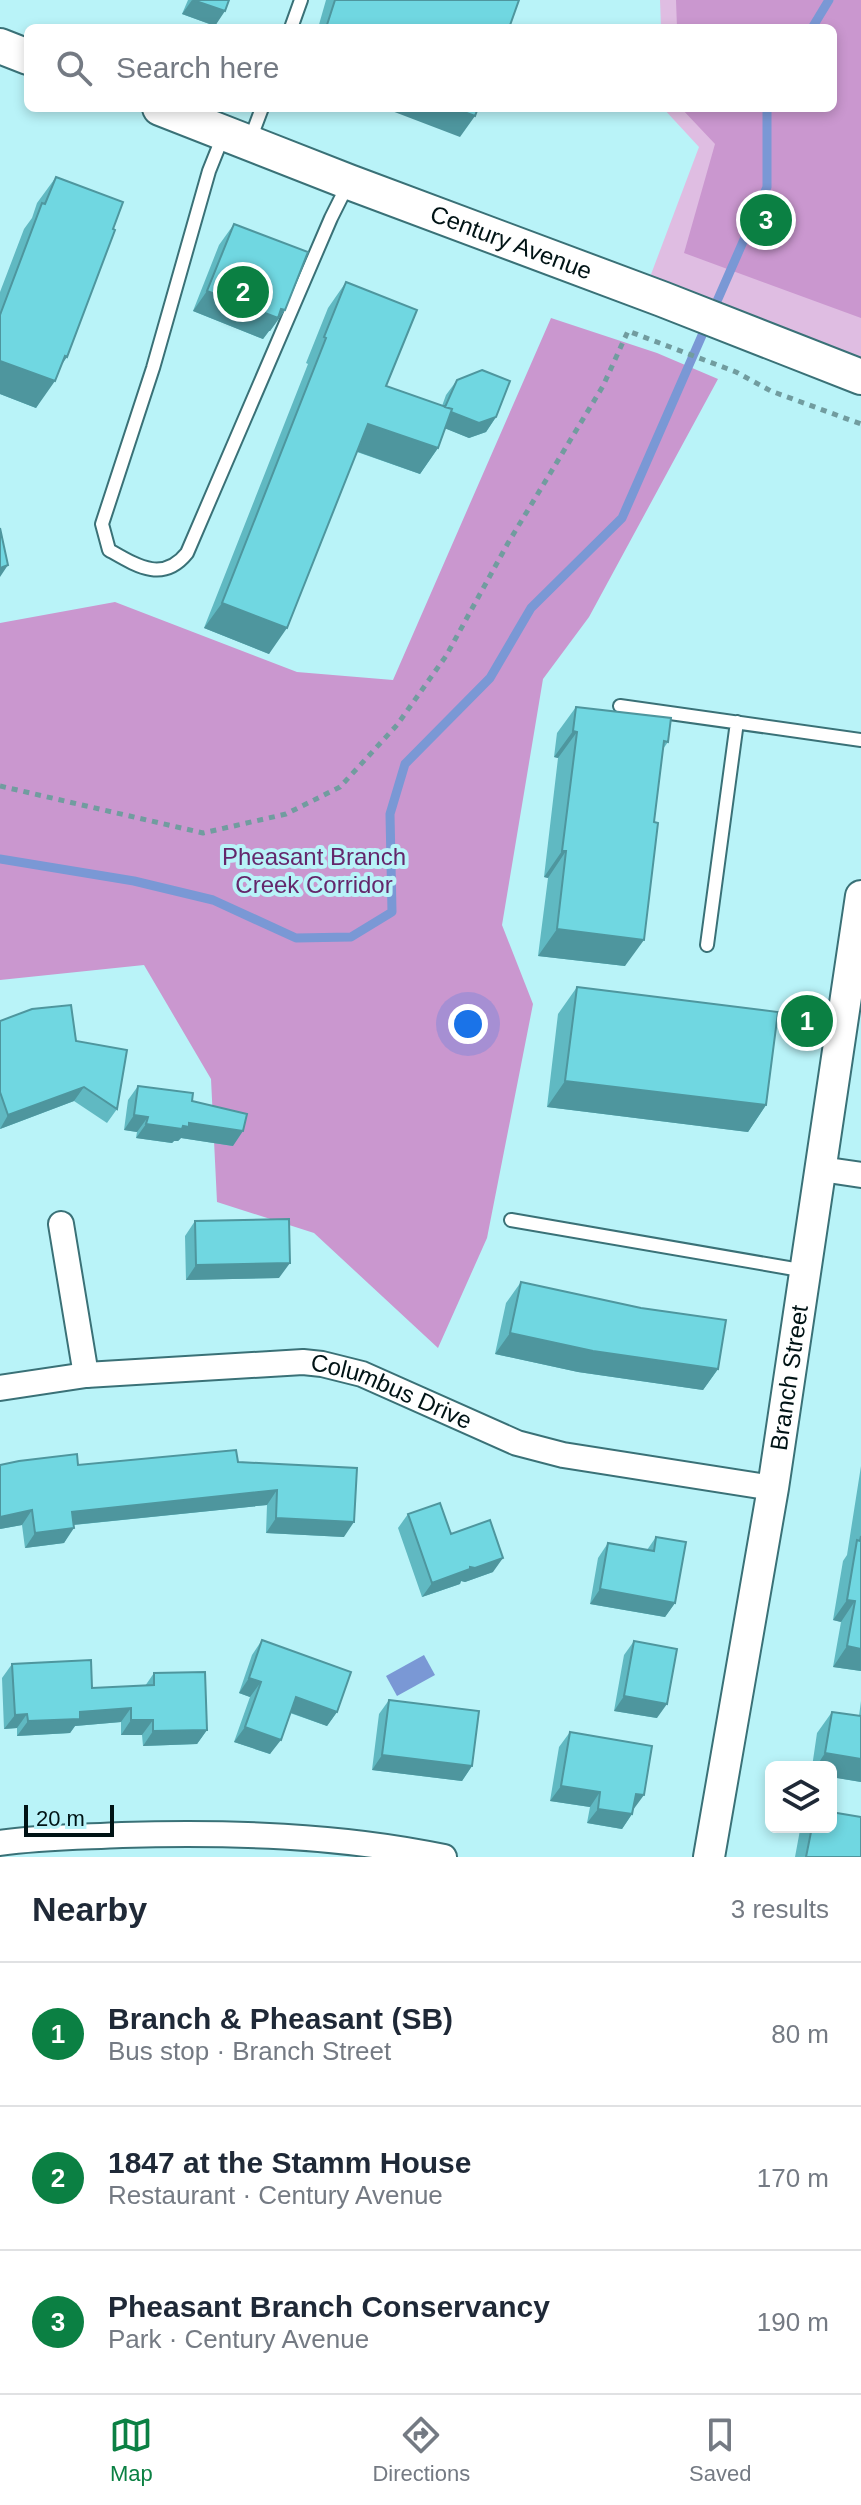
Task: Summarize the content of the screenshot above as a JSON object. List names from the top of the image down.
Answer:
{
  "streets": {
    "main road": ["Century Avenue"],
    "street": ["Branch Street", "Columbus Drive"]
  },
  "crossings": [
    ["Branch Street", "Columbus Drive"]
  ],
  "parks": ["Pheasant Branch Creek Corridor"],
  "scale_bar": "20 m",
  "page": {
    "search": "Search here",
    "pins": ["3", "2", "1"],
    "scale": "20 m",
    "heading": ["Nearby", "3 results"],
    "list": [
      {
        "mark": "1",
        "name": "Branch & Pheasant (SB)",
        "note": "Bus stop · Branch Street",
        "value": "80 m"
      },
      {
        "mark": "2",
        "name": "1847 at the Stamm House",
        "note": "Restaurant · Century Avenue",
        "value": "170 m"
      },
      {
        "mark": "3",
        "name": "Pheasant Branch Conservancy",
        "note": "Park · Century Avenue",
        "value": "190 m"
      }
    ],
    "nav": ["Map", "Directions", "Saved"]
  }
}
